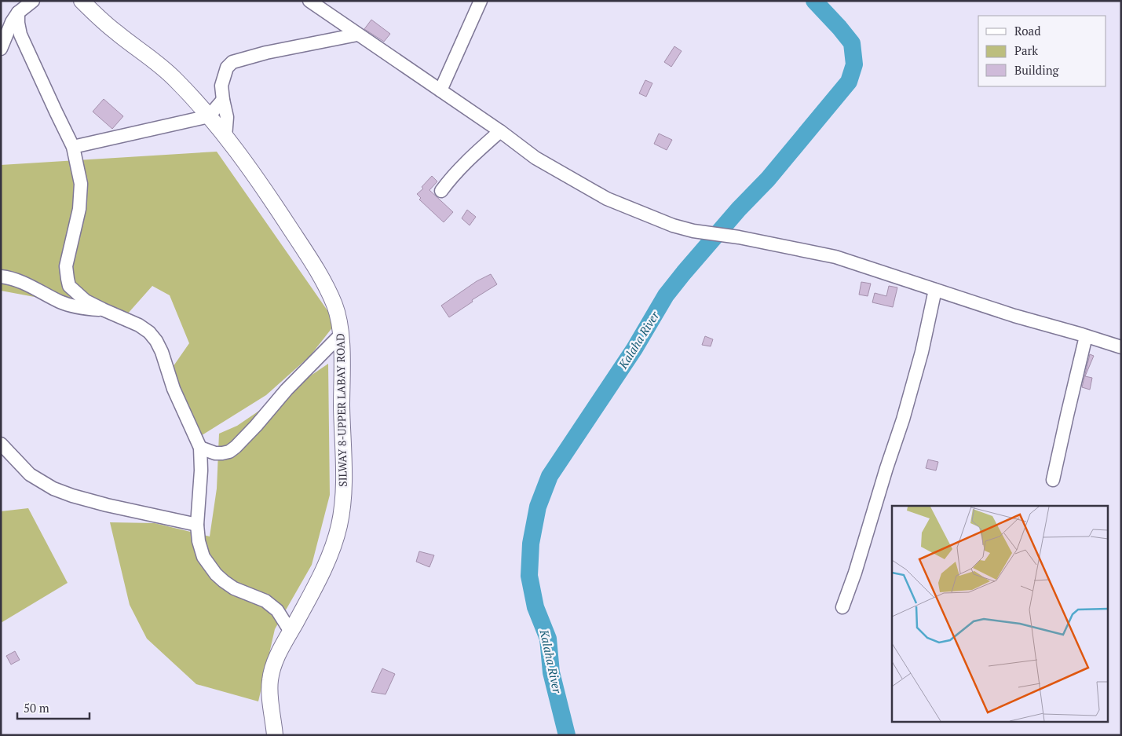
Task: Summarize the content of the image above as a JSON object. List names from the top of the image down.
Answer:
{
  "streets": {
    "main road": ["SILWAY 8-UPPER LABAY ROAD"]
  },
  "water": ["Kalaha River"],
  "legend": ["Road", "Park", "Building"],
  "scale_bar": "50 m"
}
